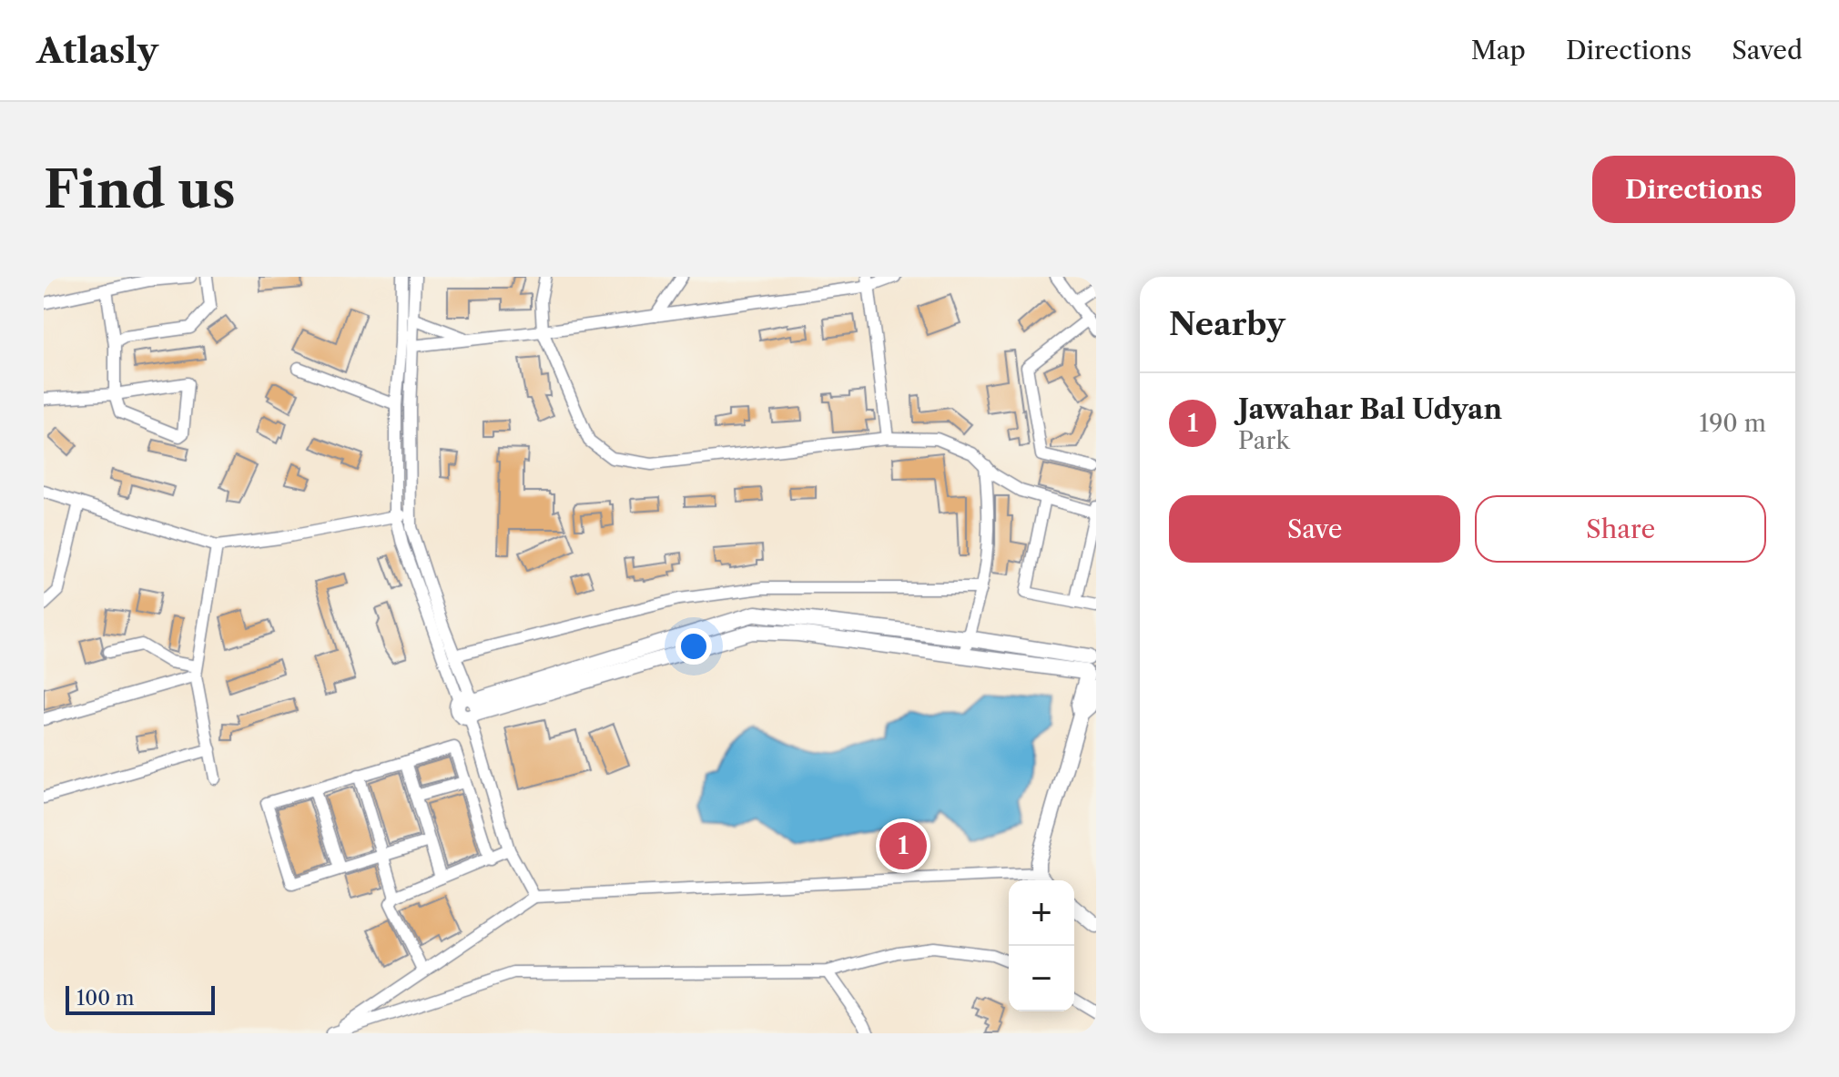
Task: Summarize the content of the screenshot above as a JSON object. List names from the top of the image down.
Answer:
{
  "scale_bar": "100 m",
  "page": {
    "header": "Atlasly",
    "nav": ["Map", "Directions", "Saved"],
    "buttons": [
      "Directions",
      ["Save", "Share"]
    ],
    "title": "Find us",
    "heading": "Nearby",
    "list": [
      {
        "mark": "1",
        "name": "Jawahar Bal Udyan",
        "note": "Park",
        "value": "190 m"
      }
    ],
    "pins": "1",
    "map_buttons": ["+", "−"],
    "scale": "100 m"
  }
}
